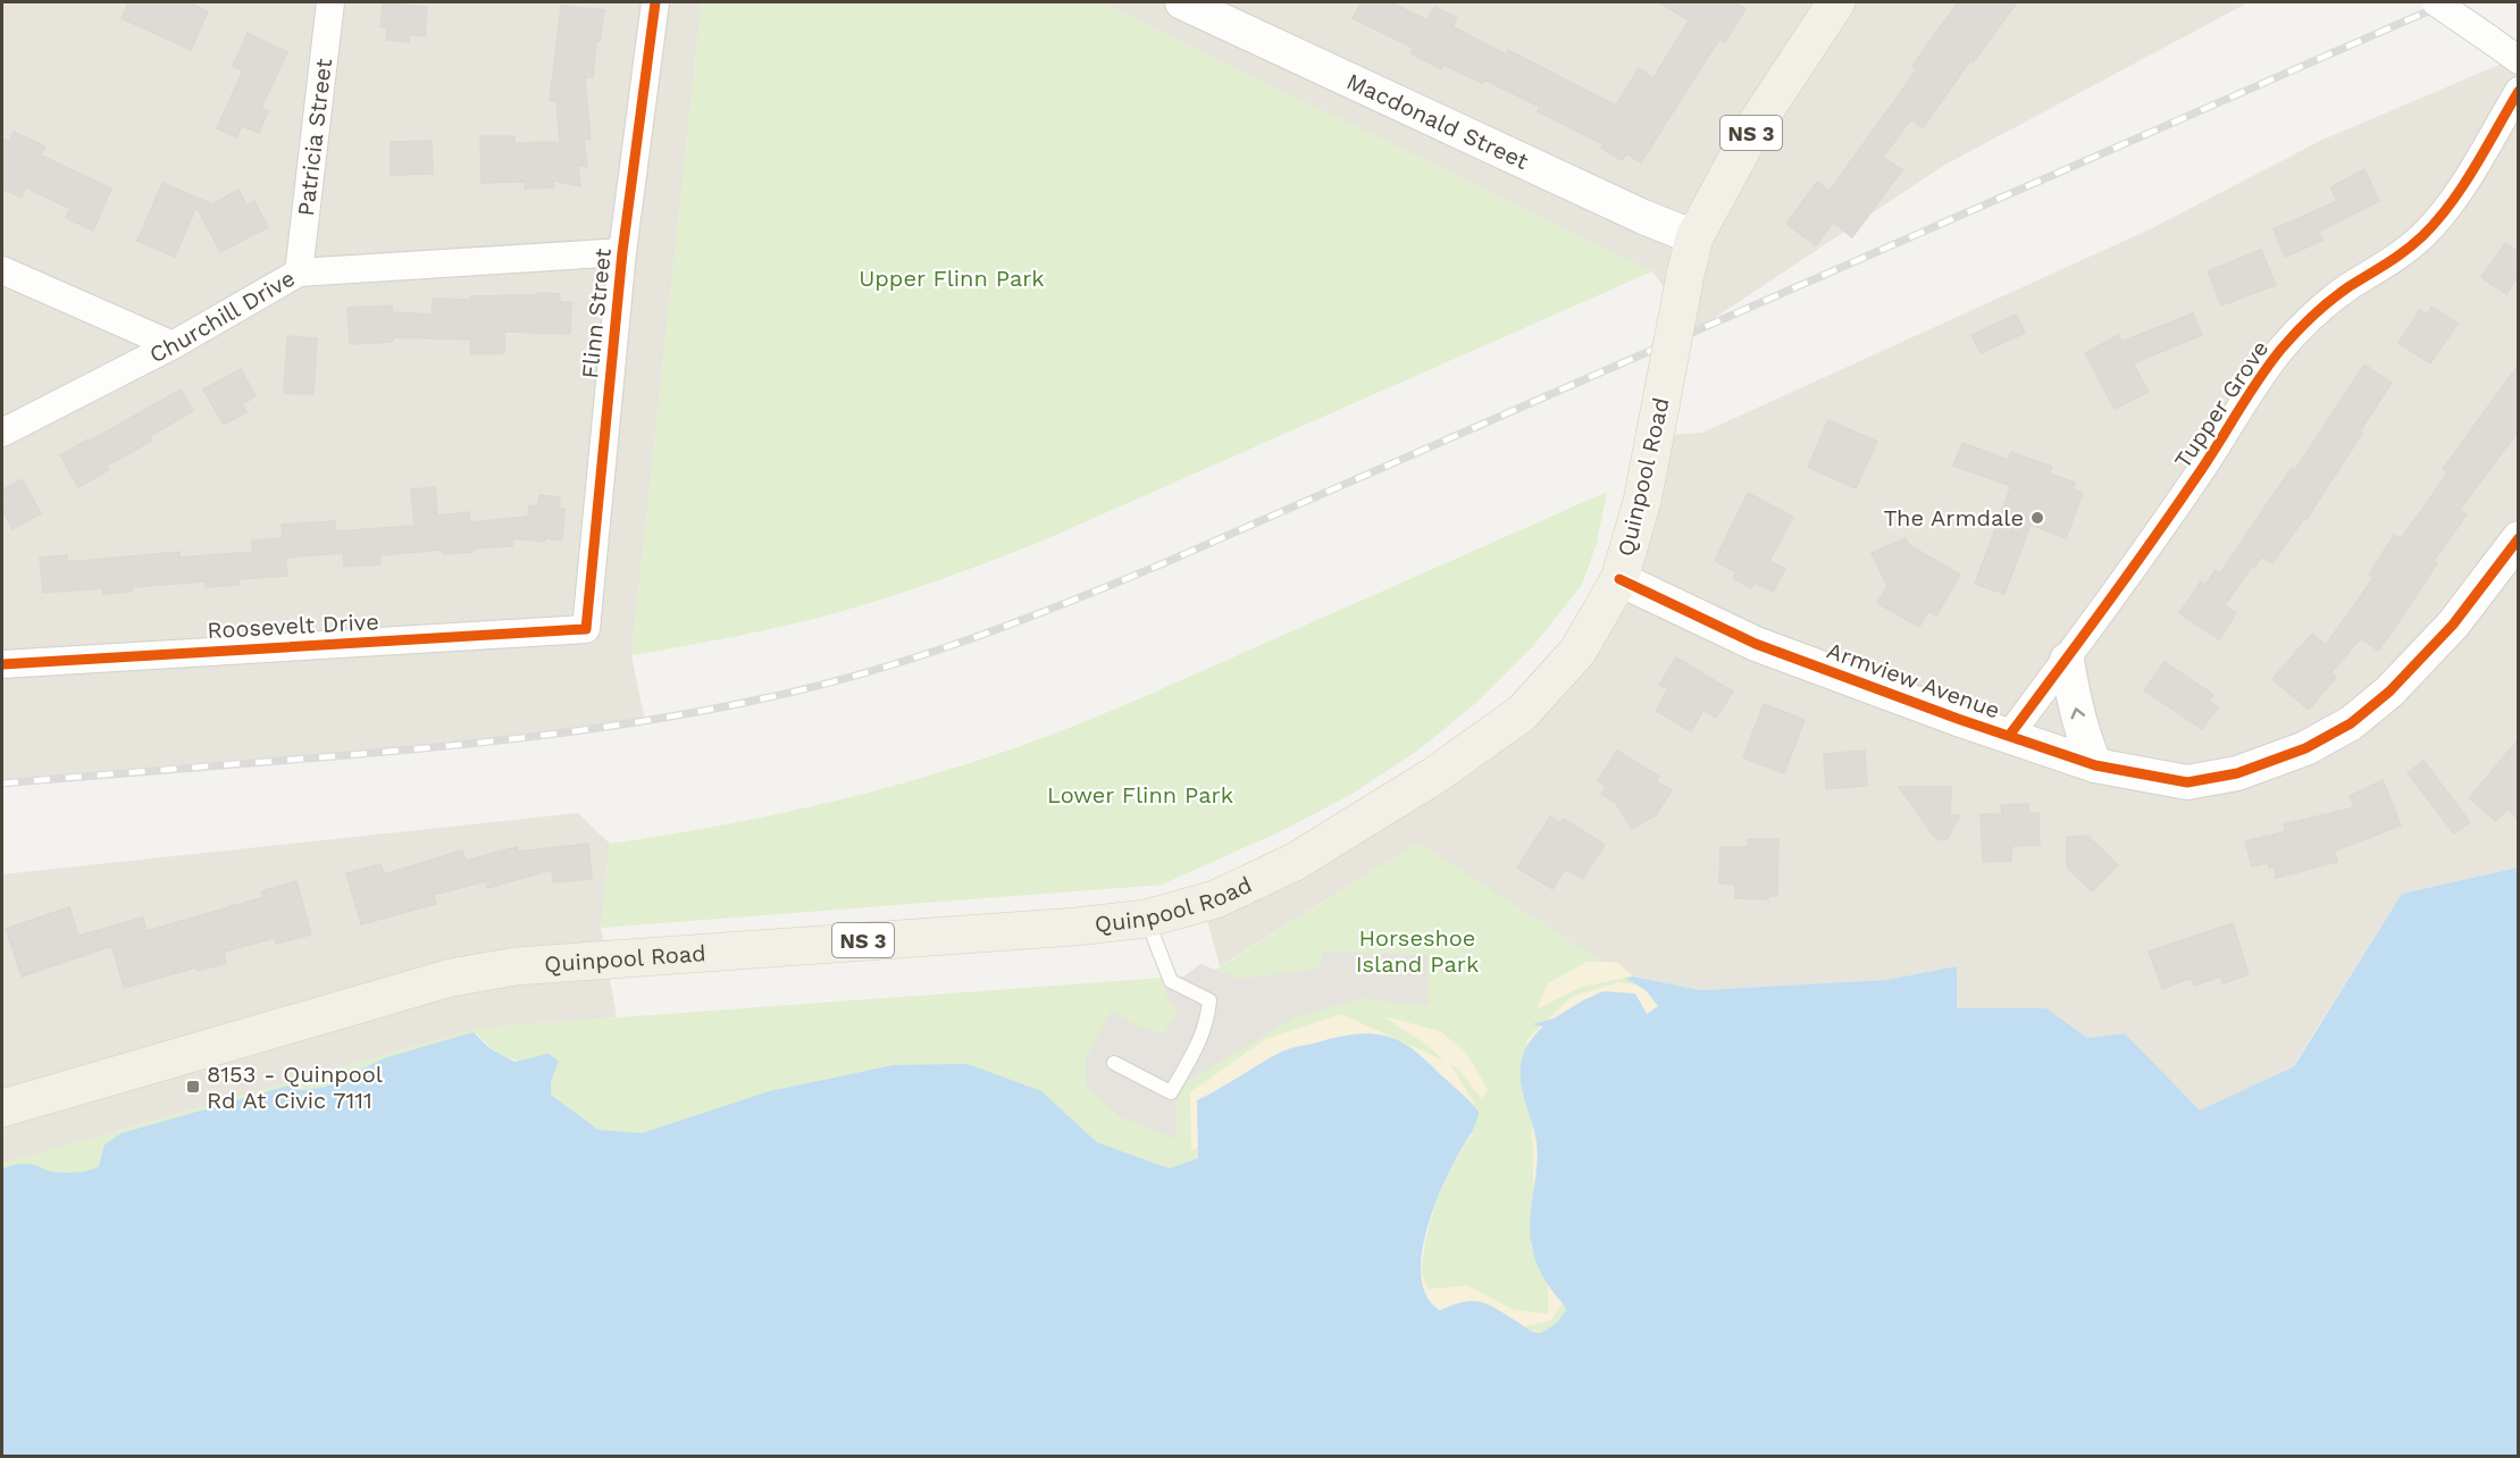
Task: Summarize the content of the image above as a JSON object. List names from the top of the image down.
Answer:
{
  "streets": {
    "main road": ["NS 3", "Quinpool Road"],
    "street": [
      "Macdonald Street",
      "Patricia Street",
      "Flinn Street",
      "Churchill Drive",
      "Tupper Grove",
      "Roosevelt Drive",
      "Armview Avenue"
    ]
  },
  "crossings": [
    ["Macdonald Street", "Quinpool Road"],
    ["Patricia Street", "Churchill Drive"],
    ["Flinn Street", "Churchill Drive"],
    ["Flinn Street", "Roosevelt Drive"],
    ["Tupper Grove", "Armview Avenue"],
    ["Quinpool Road", "Armview Avenue"]
  ],
  "parks": ["Upper Flinn Park", "Lower Flinn Park", "Horseshoe Island Park"],
  "places": {
    "other": ["The Armdale"],
    "transit": ["8153 - Quinpool Rd At Civic 7111"]
  }
}
